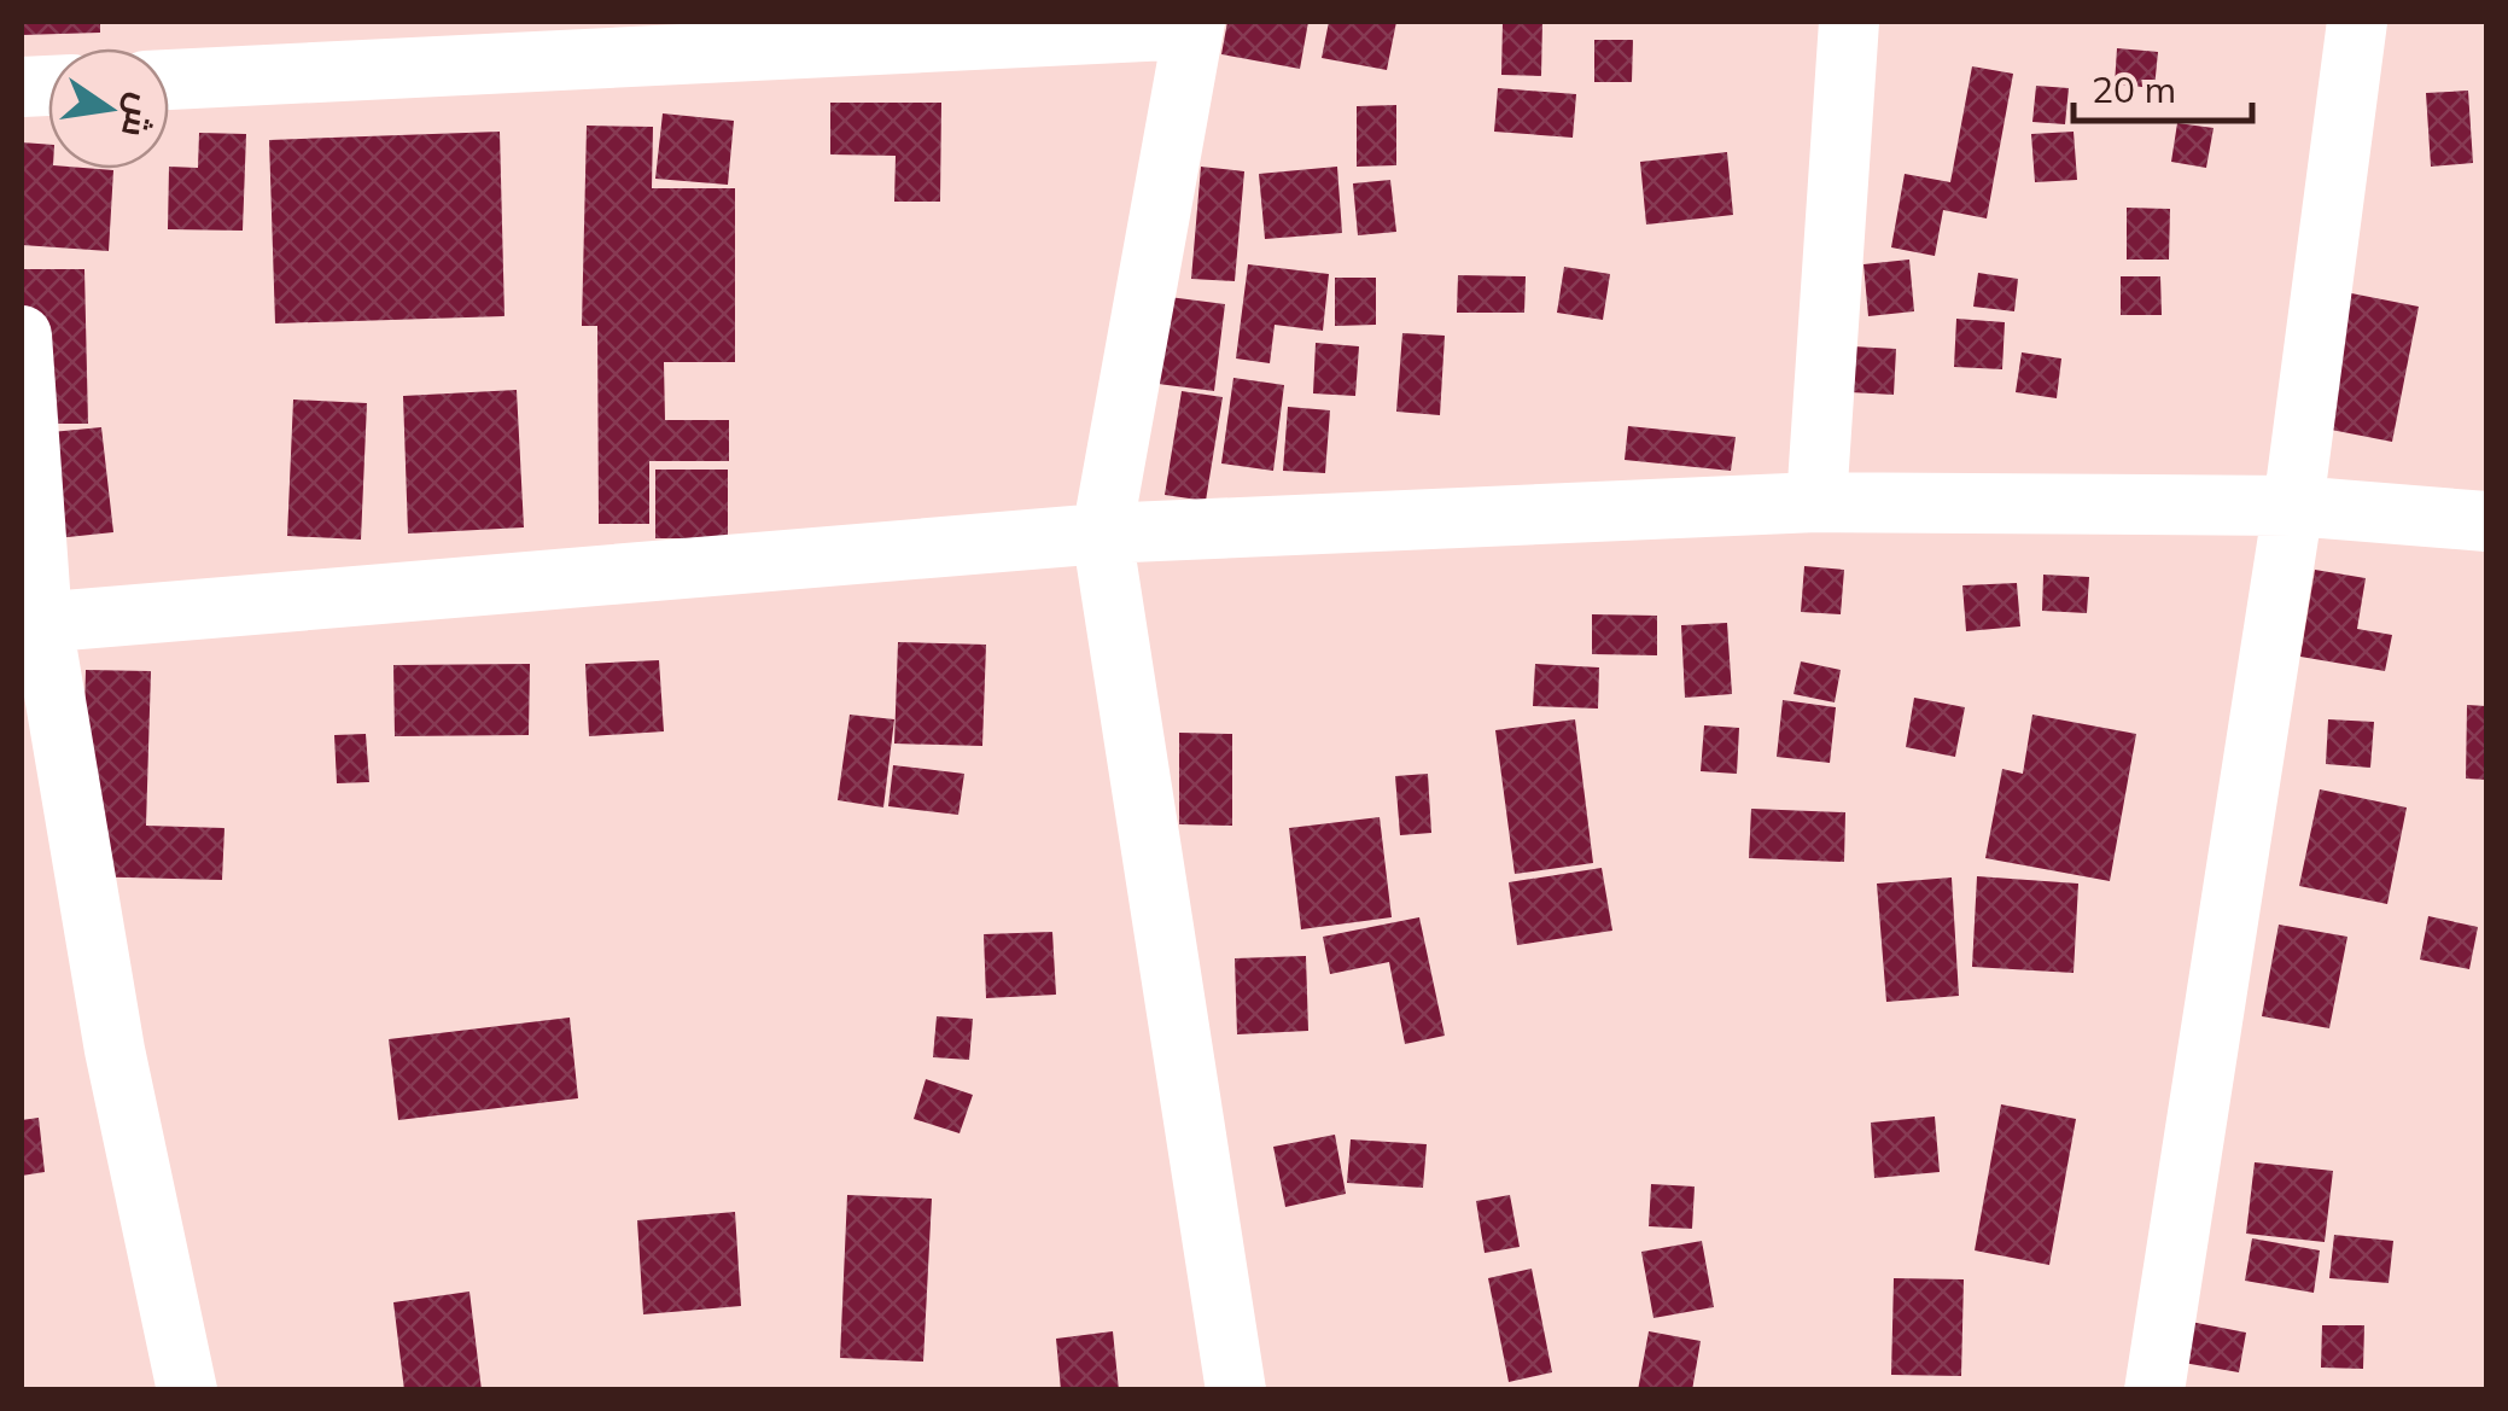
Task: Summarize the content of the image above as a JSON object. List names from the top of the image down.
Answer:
{
  "scale_bar": "20 m",
  "north": "right"
}
